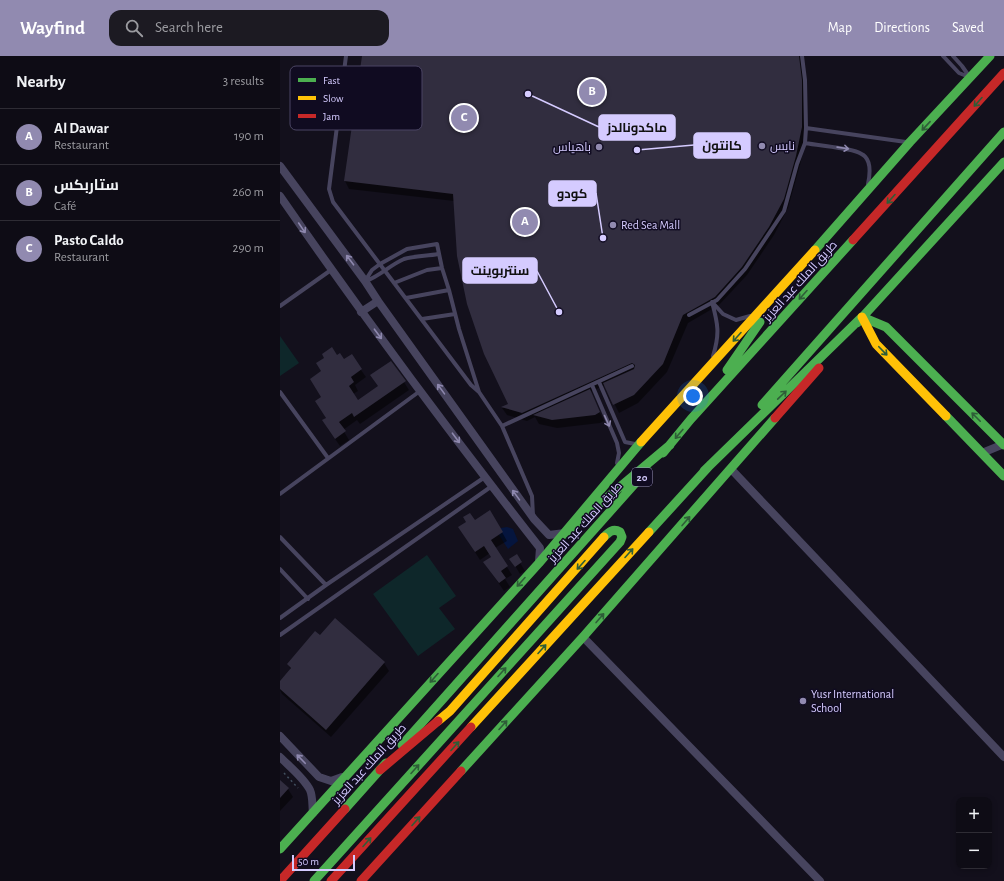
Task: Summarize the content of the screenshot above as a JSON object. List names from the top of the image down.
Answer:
{
  "streets": {
    "main road": ["طريق الملك عبد العزيز", "20"]
  },
  "places": [
    "ماكدونالدز",
    "نايس",
    "باهياس",
    "كانتون",
    "Red Sea Mall",
    "كودو",
    "سنتربوينت",
    "Yusr International School"
  ],
  "legend": ["Fast", "Slow", "Jam"],
  "scale_bar": "50 m",
  "page": {
    "header": "Wayfind",
    "search": "Search here",
    "nav": ["Map", "Directions", "Saved"],
    "heading": ["Nearby", "3 results"],
    "pins": ["B", "C", "A"],
    "list": [
      {
        "mark": "A",
        "name": "Al Dawar",
        "note": "Restaurant",
        "value": "190 m"
      },
      {
        "mark": "B",
        "name": "ستاربكس",
        "note": "Café",
        "value": "260 m"
      },
      {
        "mark": "C",
        "name": "Pasto Caldo",
        "note": "Restaurant",
        "value": "290 m"
      }
    ],
    "map_buttons": ["+", "−"],
    "scale": "50 m"
  }
}
